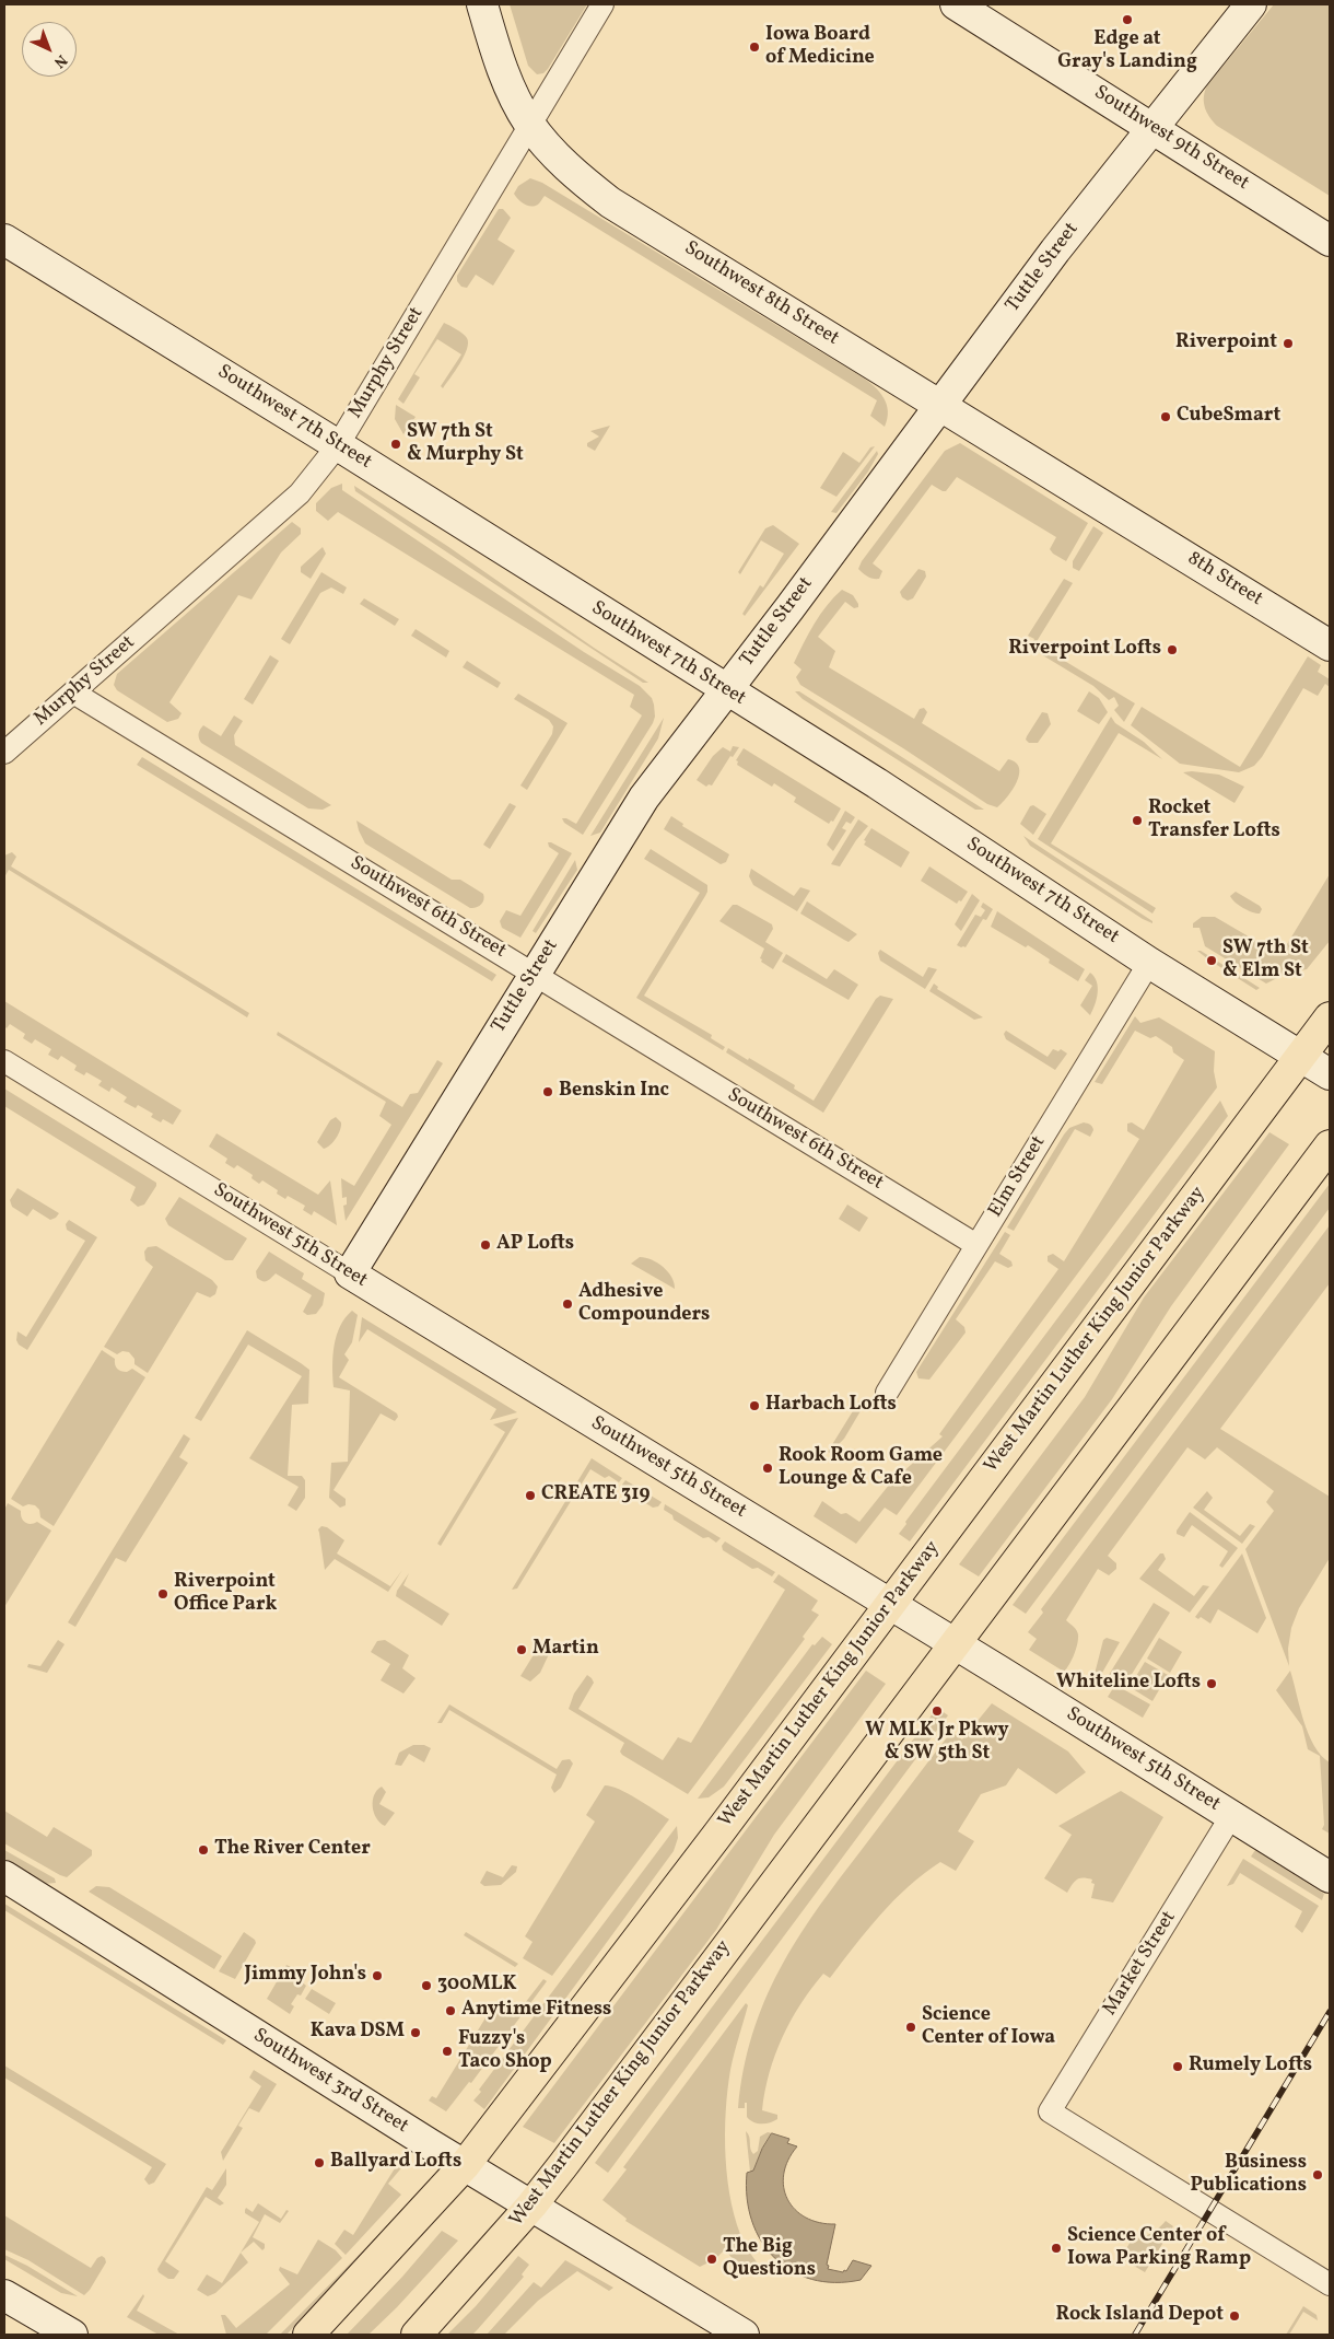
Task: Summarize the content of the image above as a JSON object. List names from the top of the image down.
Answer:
{
  "streets": {
    "main road": [
      "Southwest 9th Street",
      "Tuttle Street",
      "Southwest 8th Street",
      "Southwest 7th Street",
      "8th Street",
      "Southwest 5th Street",
      "West Martin Luther King Junior Parkway",
      "Southwest 3rd Street"
    ],
    "street": [
      "Murphy Street",
      "Southwest 6th Street",
      "Elm Street",
      "Market Street"
    ]
  },
  "crossings": [
    ["Southwest 9th Street", "Tuttle Street"],
    ["Tuttle Street", "Southwest 8th Street"],
    ["Tuttle Street", "Southwest 7th Street"],
    ["Tuttle Street", "Southwest 6th Street"],
    ["Tuttle Street", "Southwest 5th Street"],
    ["Southwest 8th Street", "Murphy Street"],
    ["Southwest 8th Street", "8th Street"],
    ["Murphy Street", "Southwest 7th Street"],
    ["Murphy Street", "Southwest 6th Street"],
    ["Southwest 7th Street", "Elm Street"],
    ["Southwest 7th Street", "West Martin Luther King Junior Parkway"],
    ["Southwest 6th Street", "Elm Street"],
    ["Southwest 5th Street", "West Martin Luther King Junior Parkway"],
    ["Southwest 5th Street", "Market Street"],
    ["West Martin Luther King Junior Parkway", "Southwest 3rd Street"]
  ],
  "places": [
    "Edge at Gray's Landing",
    "Iowa Board of Medicine",
    "Riverpoint",
    "CubeSmart",
    "SW 7th St & Murphy St",
    "Riverpoint Lofts",
    "Rocket Transfer Lofts",
    "SW 7th St & Elm St",
    "Benskin Inc",
    "AP Lofts",
    "Adhesive Compounders",
    "Harbach Lofts",
    "Rook Room Game Lounge & Cafe",
    "CREATE 319",
    "Riverpoint Office Park",
    "Martin",
    "Whiteline Lofts",
    "W MLK Jr Pkwy & SW 5th St",
    "The River Center",
    "Jimmy John's",
    "300MLK",
    "Anytime Fitness",
    "Science Center of Iowa",
    "Kava DSM",
    "Fuzzy's Taco Shop",
    "Rumely Lofts",
    "Ballyard Lofts",
    "Business Publications",
    "Science Center of Iowa Parking Ramp",
    "The Big Questions",
    "Rock Island Depot"
  ],
  "north": "bottom right"
}
